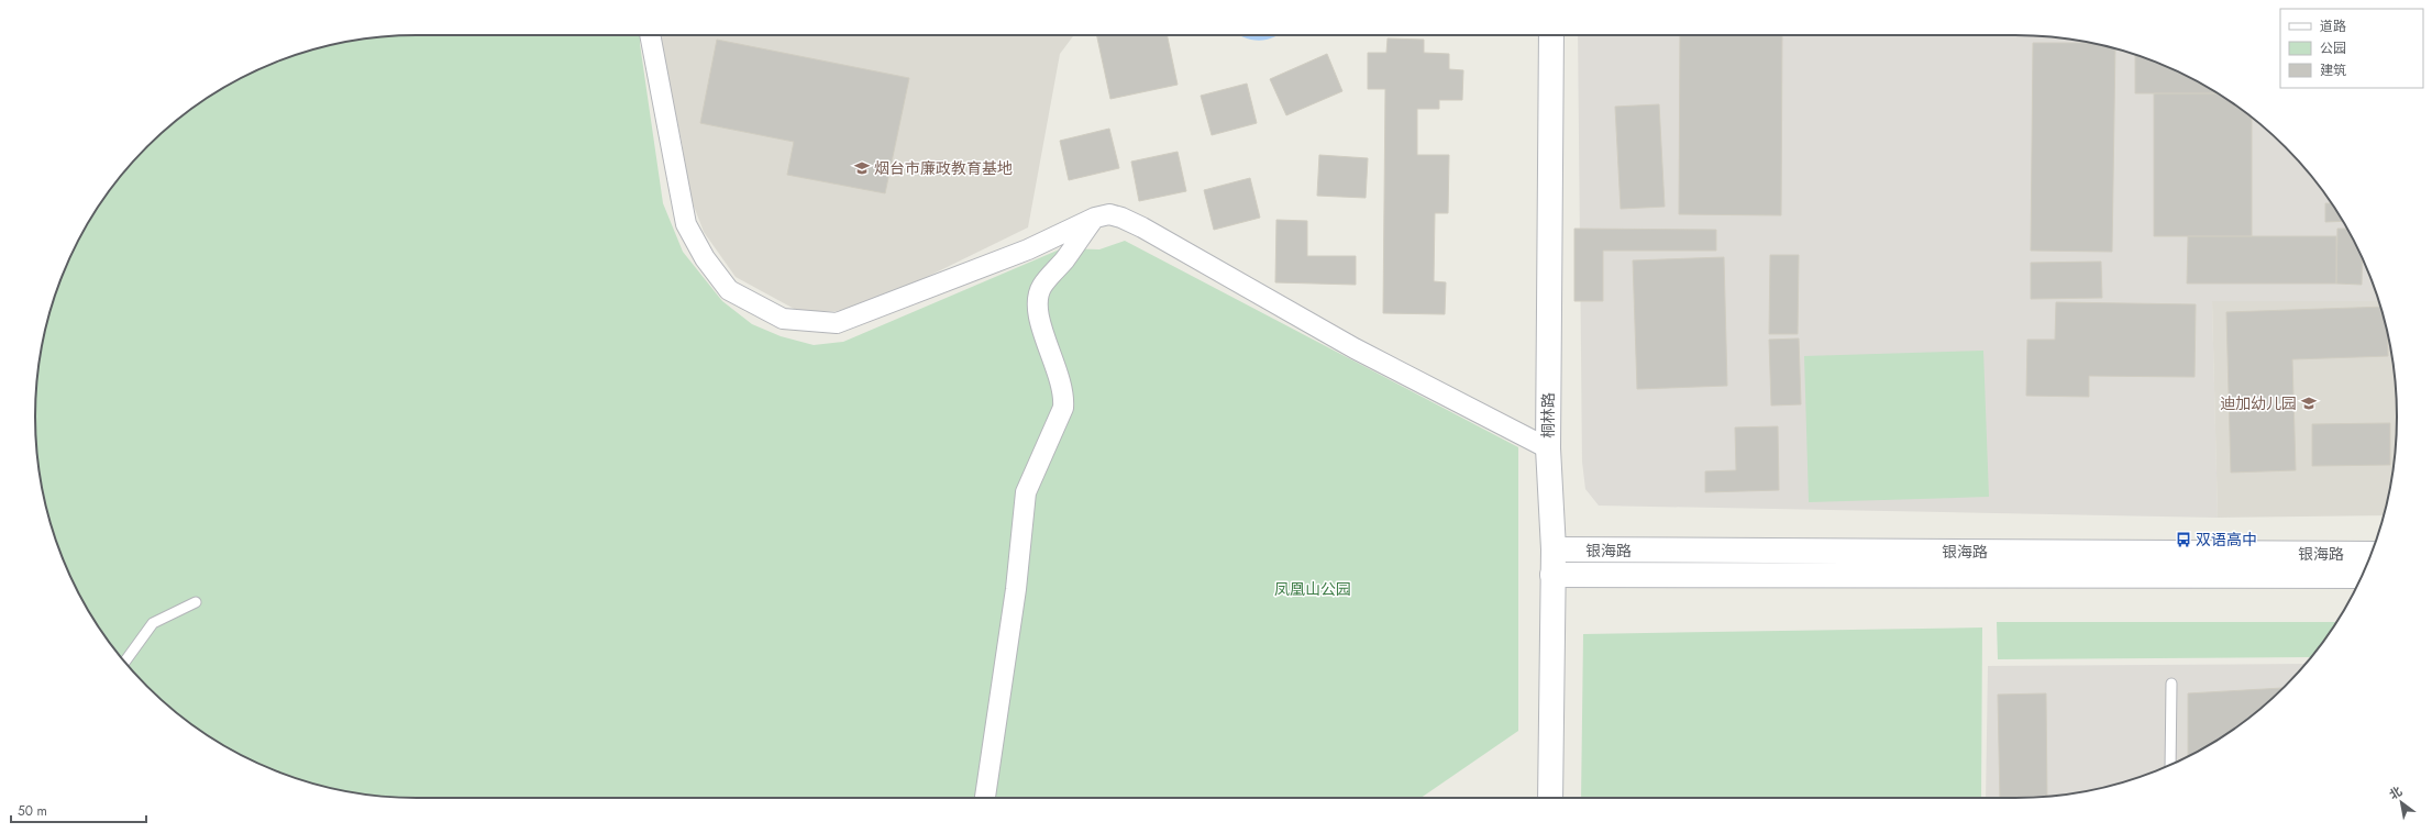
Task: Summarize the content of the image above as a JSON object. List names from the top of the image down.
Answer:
{
  "streets": {
    "main road": ["桐林路", "银海路"]
  },
  "crossings": [
    ["桐林路", "银海路"]
  ],
  "parks": ["凤凰山公园"],
  "places": {
    "school or university": ["烟台市廉政教育基地", "迪加幼儿园"],
    "bus stop": ["双语高中"]
  },
  "legend": ["道路", "公园", "建筑"],
  "scale_bar": "50 m",
  "north": "top left"
}
